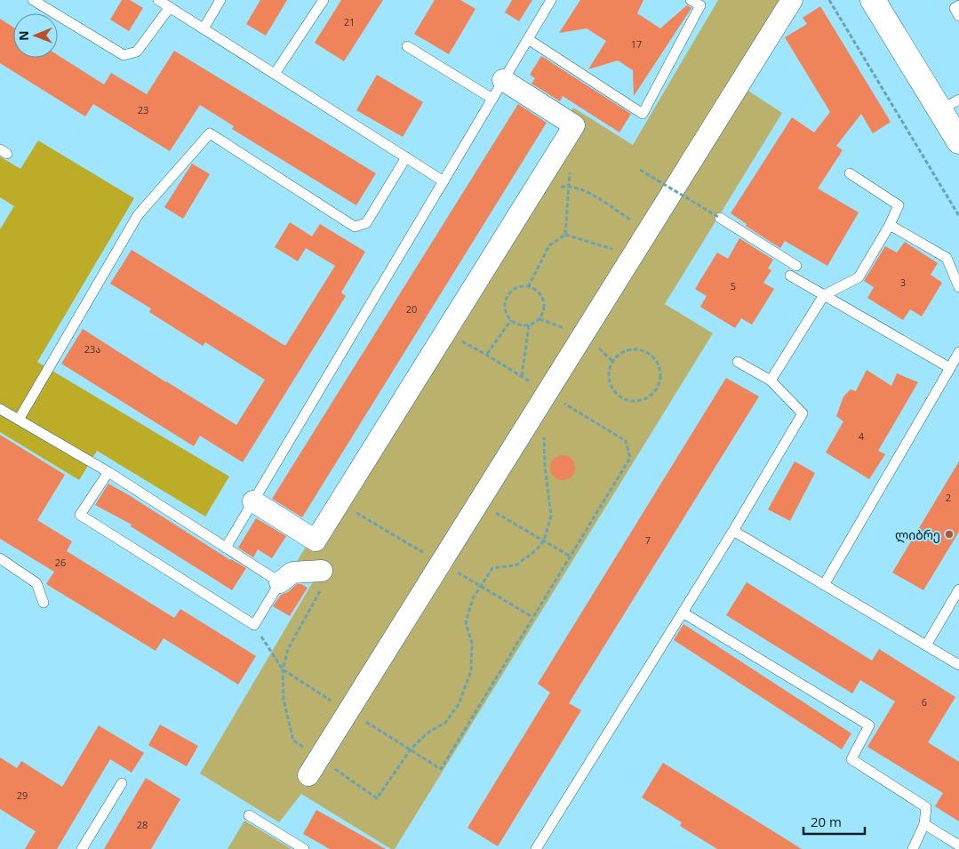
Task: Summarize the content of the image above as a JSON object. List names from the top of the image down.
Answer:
{
  "places": ["ლიბრე"],
  "house_numbers": [
    "21",
    "17",
    "23",
    "3",
    "5",
    "20",
    "23ა",
    "4",
    "2",
    "7",
    "26",
    "6",
    "29",
    "28"
  ],
  "scale_bar": "20 m",
  "north": "left"
}
